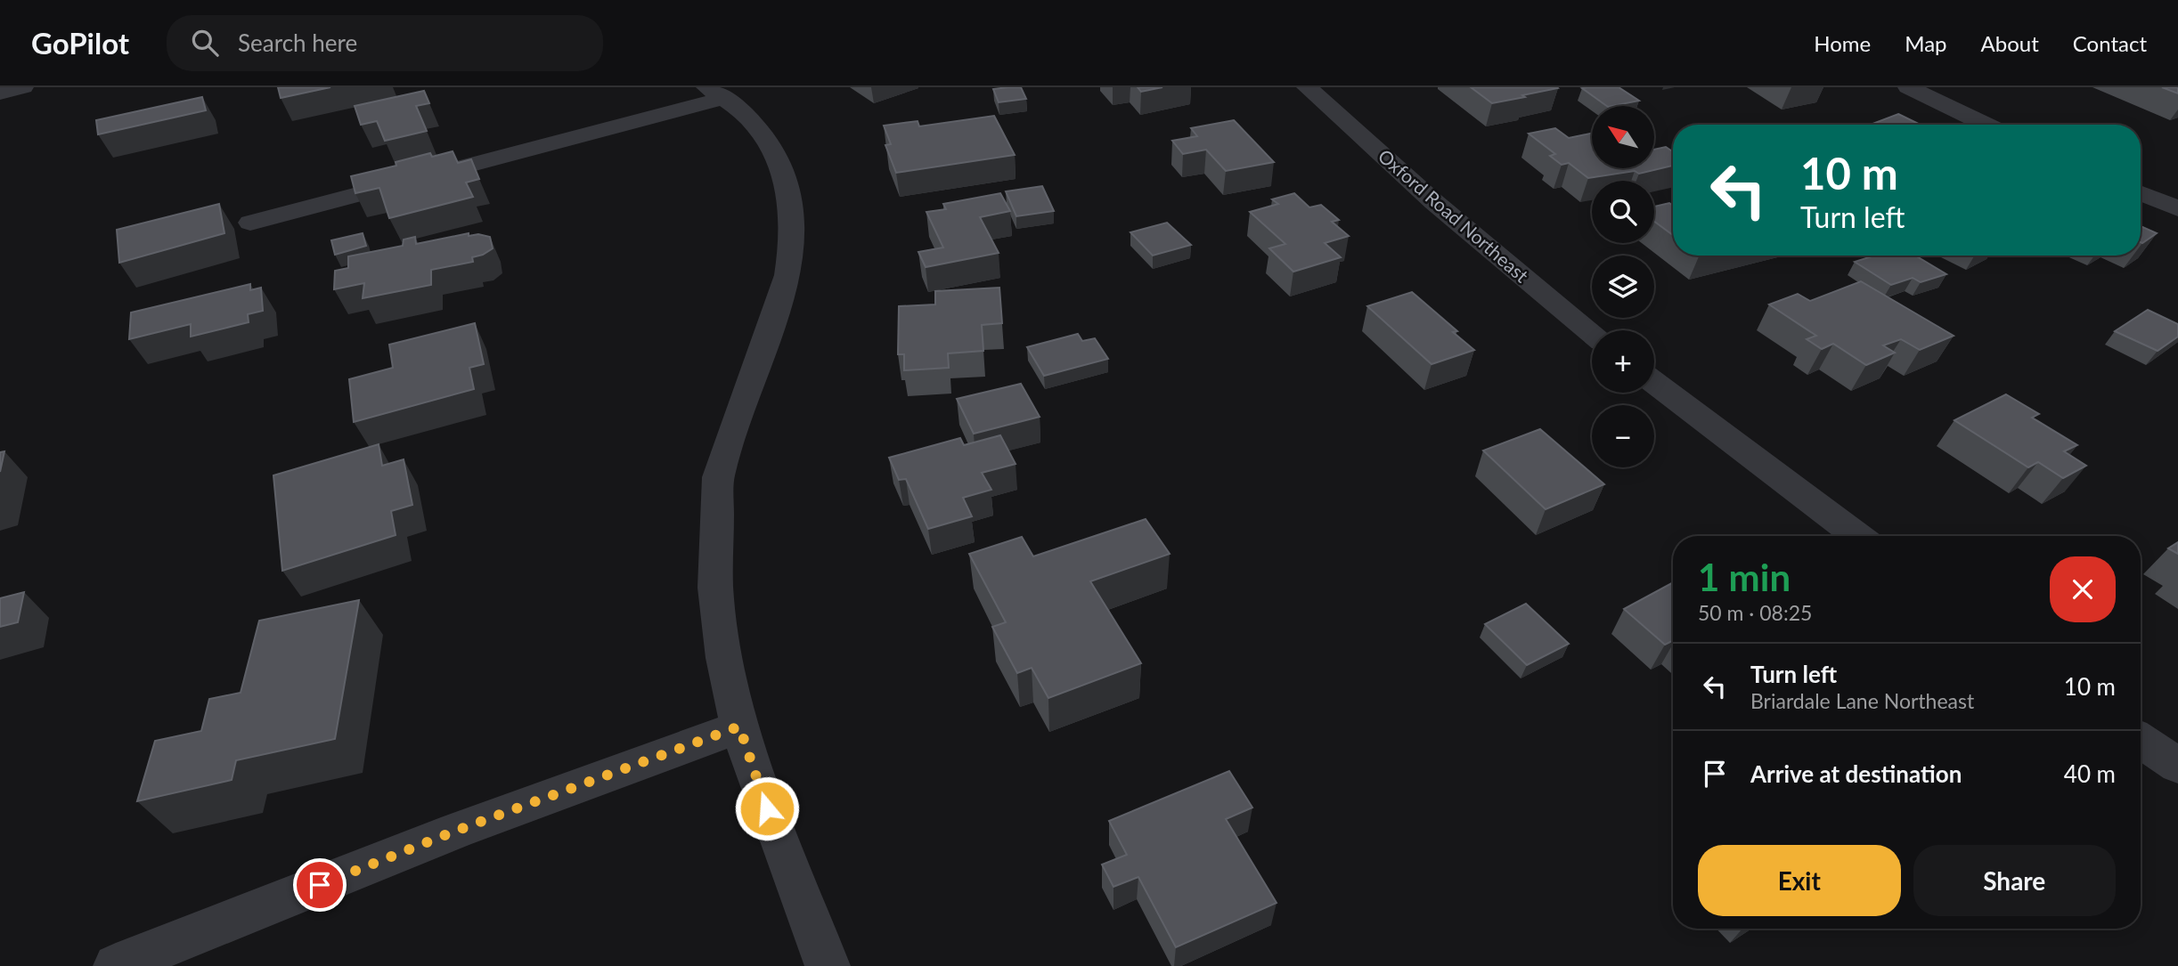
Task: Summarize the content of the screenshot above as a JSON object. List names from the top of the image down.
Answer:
{
  "streets": {
    "street": ["Oxford Road Northeast"]
  },
  "north": "top left",
  "page": {
    "header": "GoPilot",
    "search": "Search here",
    "nav": [
      "Home",
      "Map",
      "About",
      "Contact"
    ],
    "map_buttons": ["+", "−"],
    "turn": ["10 m", "Turn left"],
    "heading": ["1 min", "50 m · 08:25"],
    "list": [
      {
        "name": "Turn left",
        "note": "Briardale Lane Northeast",
        "value": "10 m"
      },
      {
        "name": "Arrive at destination",
        "value": "40 m"
      }
    ],
    "buttons": ["Exit", "Share"]
  }
}
